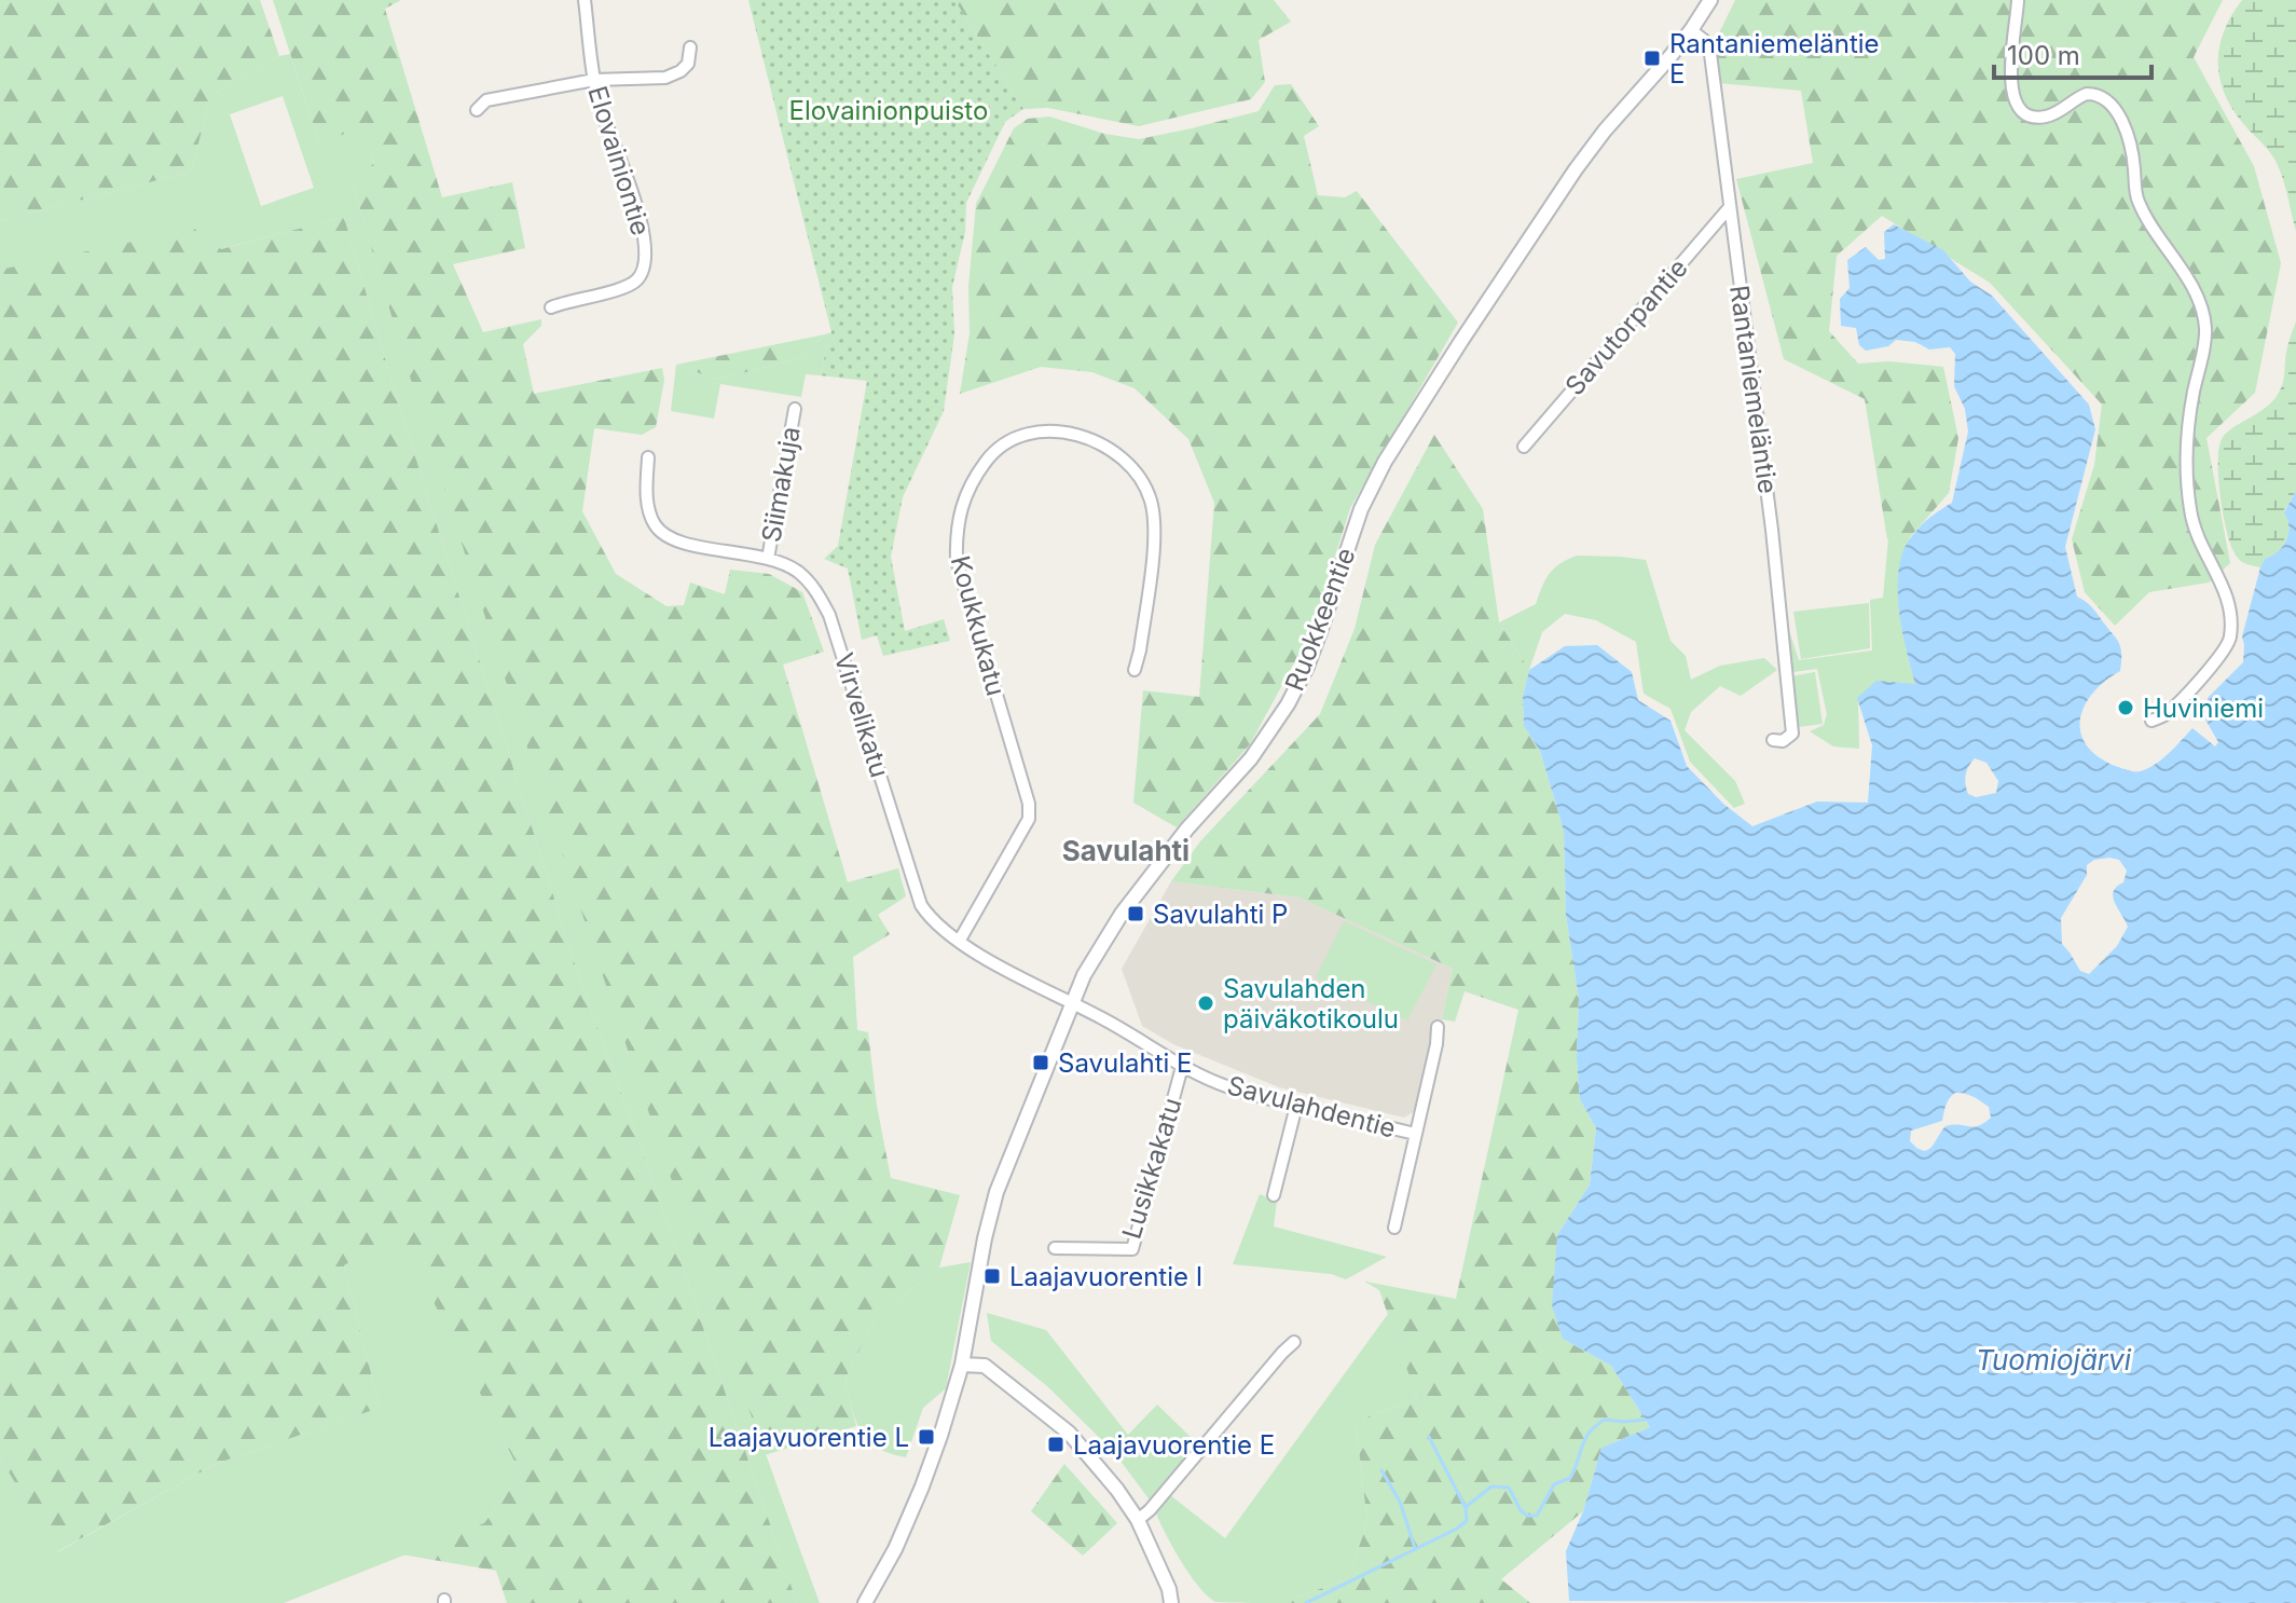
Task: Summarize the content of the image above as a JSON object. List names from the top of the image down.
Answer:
{
  "streets": {
    "street": [
      "Elovainiontie",
      "Savutorpantie",
      "Rantaniemeläntie",
      "Siimakuja",
      "Ruokkeentie",
      "Koukkukatu",
      "Virvelikatu",
      "Savulahdentie",
      "Lusikkakatu"
    ]
  },
  "crossings": [
    ["Savutorpantie", "Rantaniemeläntie"],
    ["Rantaniemeläntie", "Ruokkeentie"],
    ["Siimakuja", "Virvelikatu"],
    ["Ruokkeentie", "Virvelikatu"],
    ["Ruokkeentie", "Savulahdentie"],
    ["Koukkukatu", "Virvelikatu"],
    ["Virvelikatu", "Savulahdentie"],
    ["Savulahdentie", "Lusikkakatu"]
  ],
  "districts": ["Savulahti"],
  "water": ["Tuomiojärvi"],
  "parks": ["Elovainionpuisto"],
  "places": {
    "transit": [
      "Rantaniemeläntie E",
      "Savulahti P",
      "Savulahti E",
      "Laajavuorentie I",
      "Laajavuorentie L",
      "Laajavuorentie E"
    ],
    "other": ["Huviniemi", "Savulahden päiväkotikoulu"]
  },
  "scale_bar": "100 m"
}
